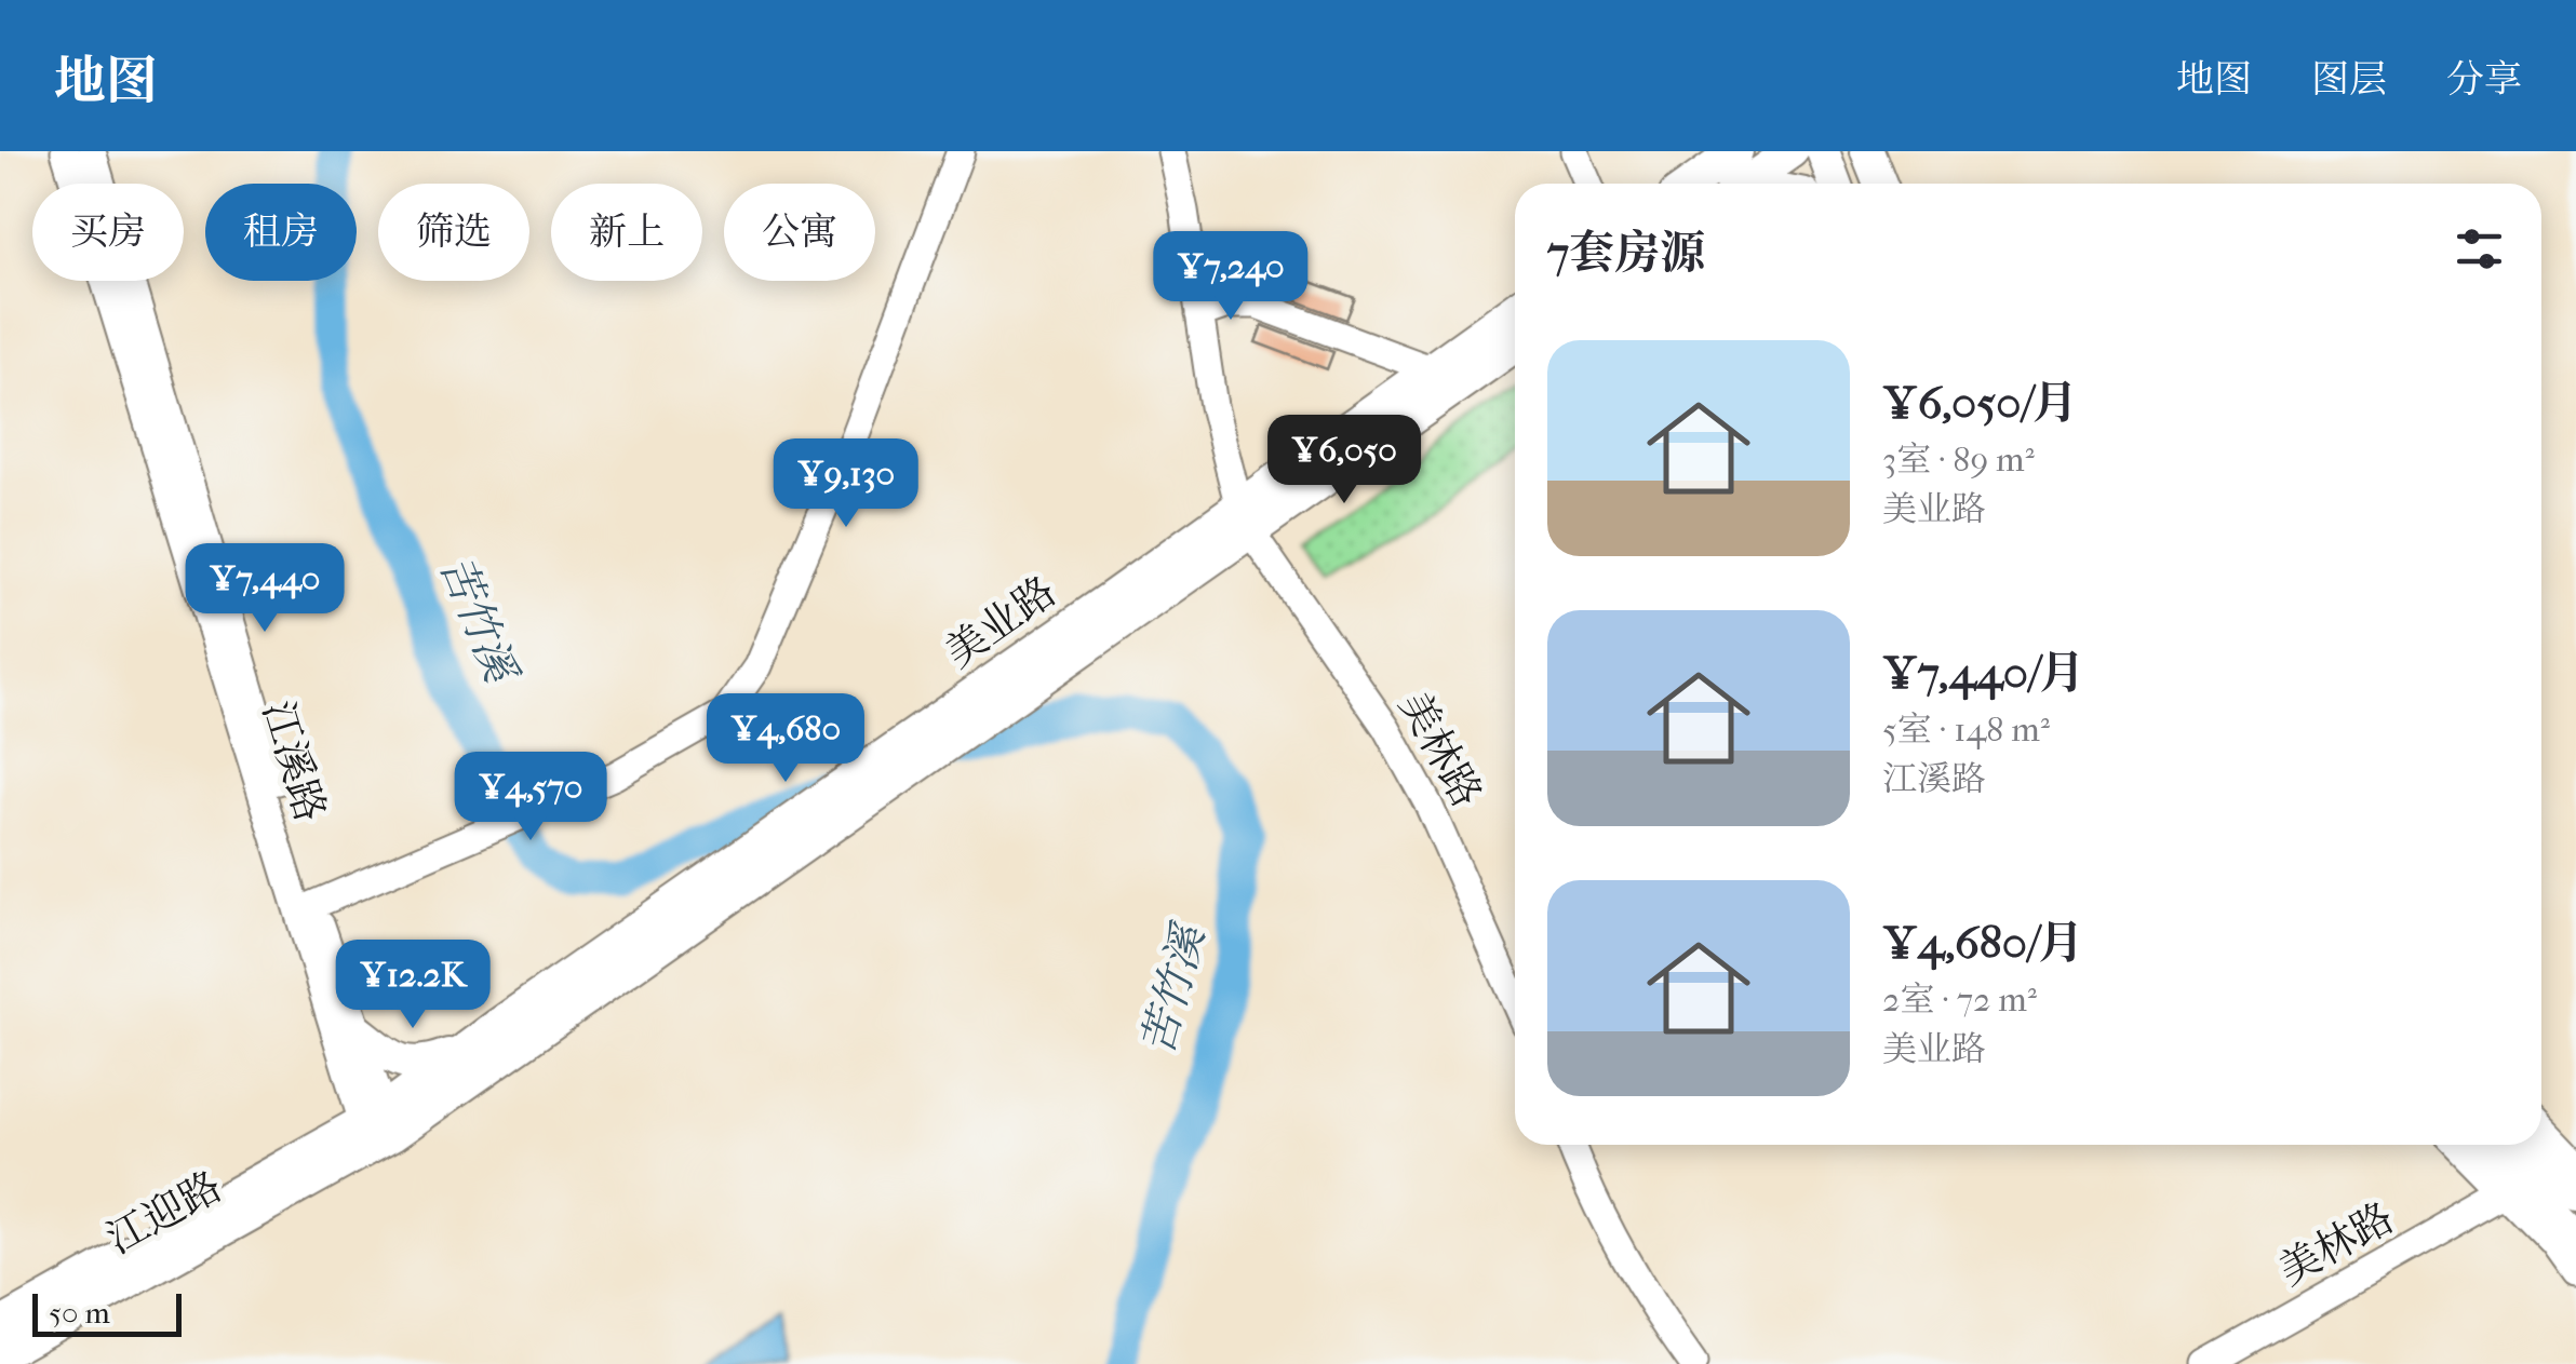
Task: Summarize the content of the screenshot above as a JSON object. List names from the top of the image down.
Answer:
{
  "streets": {
    "main road": ["美业路", "江迎路"],
    "street": ["美林路", "江溪路"]
  },
  "crossings": [
    ["美业路", "美林路"],
    ["美业路", "江溪路"],
    ["美业路", "江迎路"],
    ["江溪路", "江迎路"]
  ],
  "water": ["苦竹溪"],
  "scale_bar": "50 m",
  "page": {
    "header": "地图",
    "nav": ["地图", "图层", "分享"],
    "chip": [
      "买房",
      "租房",
      "筛选",
      "新上",
      "公寓"
    ],
    "heading": "7套房源",
    "price": [
      "¥7,240",
      "¥6,050",
      "¥9,130",
      "¥7,440",
      "¥4,680",
      "¥4,570",
      "¥12.2K"
    ],
    "list": [
      {
        "name": "¥6,050/月",
        "note": "3室 · 89 m² · 美业路"
      },
      {
        "name": "¥7,440/月",
        "note": "5室 · 148 m² · 江溪路"
      },
      {
        "name": "¥4,680/月",
        "note": "2室 · 72 m² · 美业路"
      }
    ],
    "scale": "50 m"
  }
}
